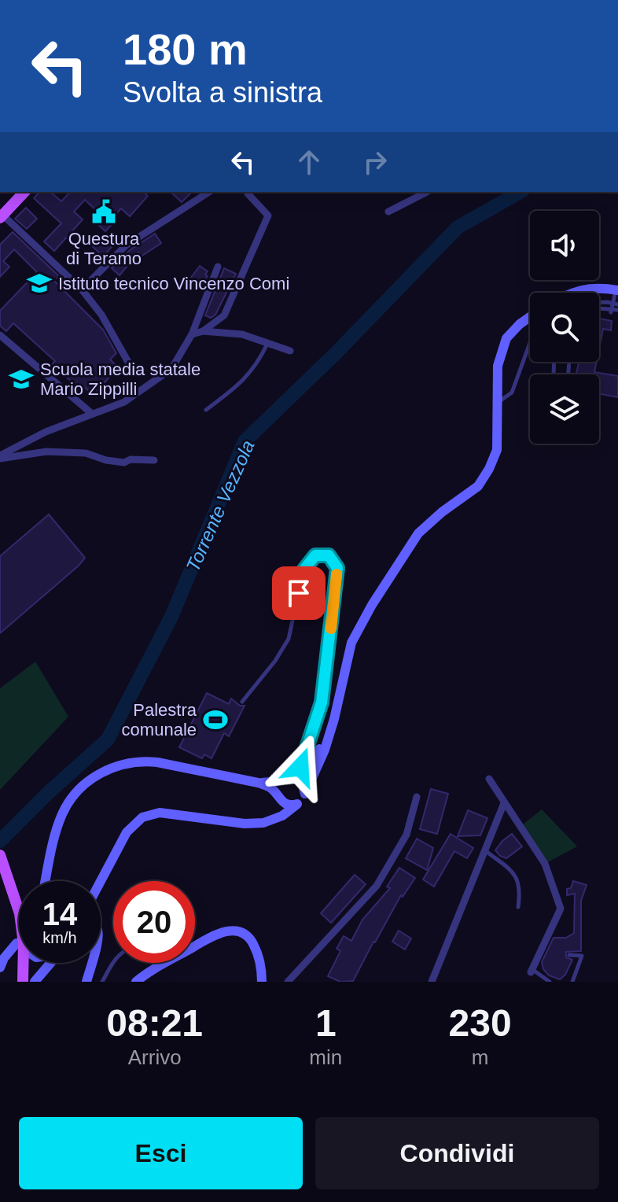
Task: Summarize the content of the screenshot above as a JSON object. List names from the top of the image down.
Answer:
{
  "water": ["Torrente Vezzola"],
  "places": {
    "public building": ["Questura di Teramo"],
    "school or university": ["Istituto tecnico Vincenzo Comi", "Scuola media statale Mario Zippilli"],
    "sports": ["Palestra comunale"]
  },
  "page": {
    "turn": ["180 m", "Svolta a sinistra"],
    "speed": "14 km/h",
    "limit": "20",
    "eta": [
      "08:21",
      "Arrivo",
      "1",
      "min",
      "230",
      "m"
    ],
    "buttons": ["Esci", "Condividi"]
  }
}
